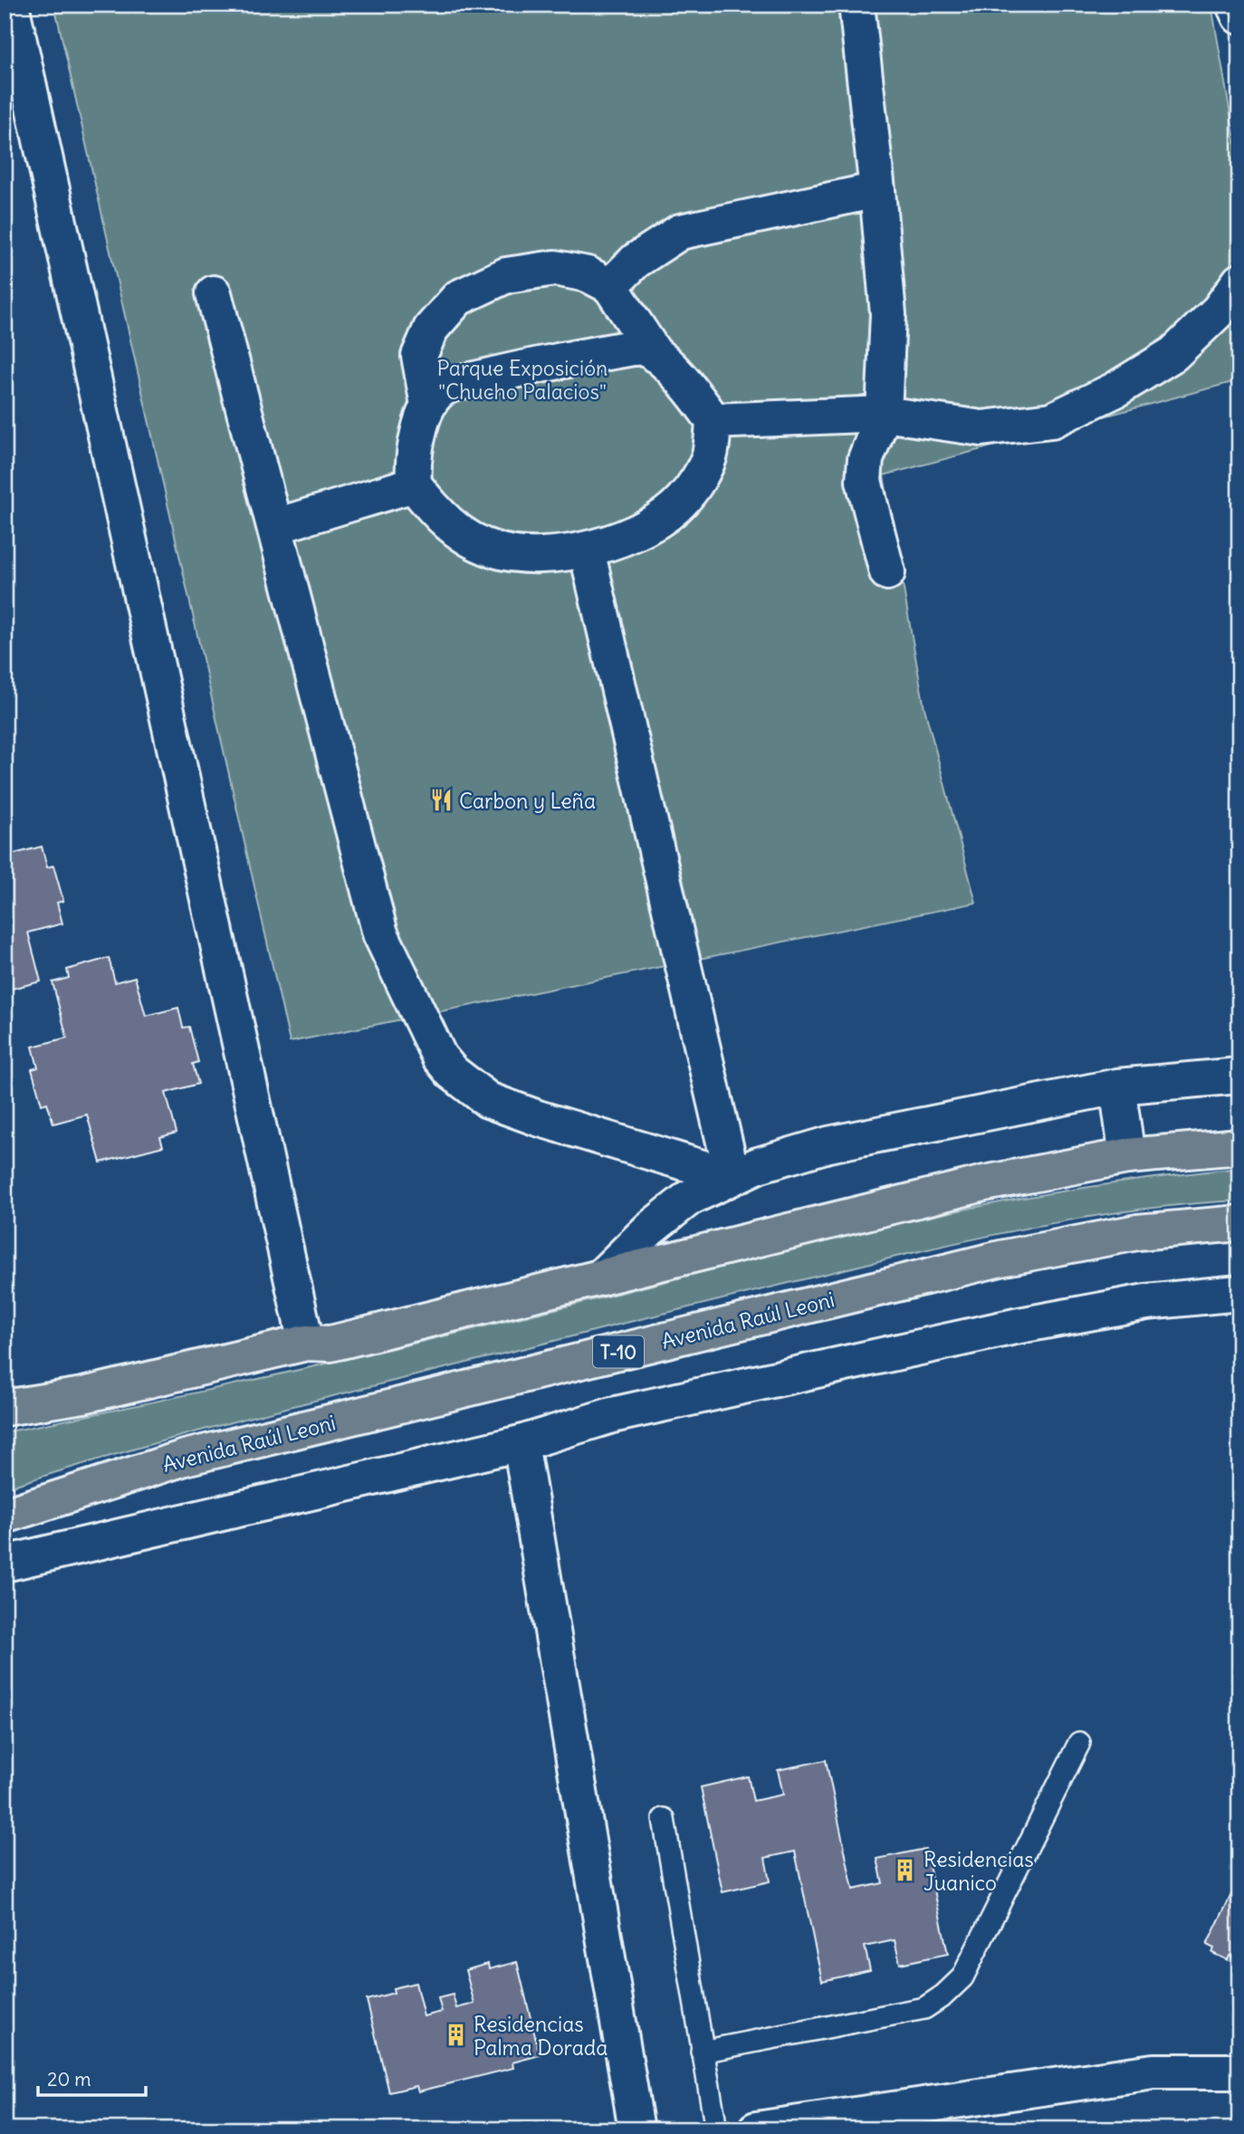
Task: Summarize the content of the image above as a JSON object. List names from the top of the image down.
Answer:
{
  "streets": {
    "highway": ["Avenida Raúl Leoni", "T-10"]
  },
  "parks": ["Parque Exposición \"Chucho Palacios\""],
  "places": {
    "restaurant": ["Carbon y Leña"],
    "building": ["Residencias Juanico", "Residencias Palma Dorada"]
  },
  "scale_bar": "20 m"
}
